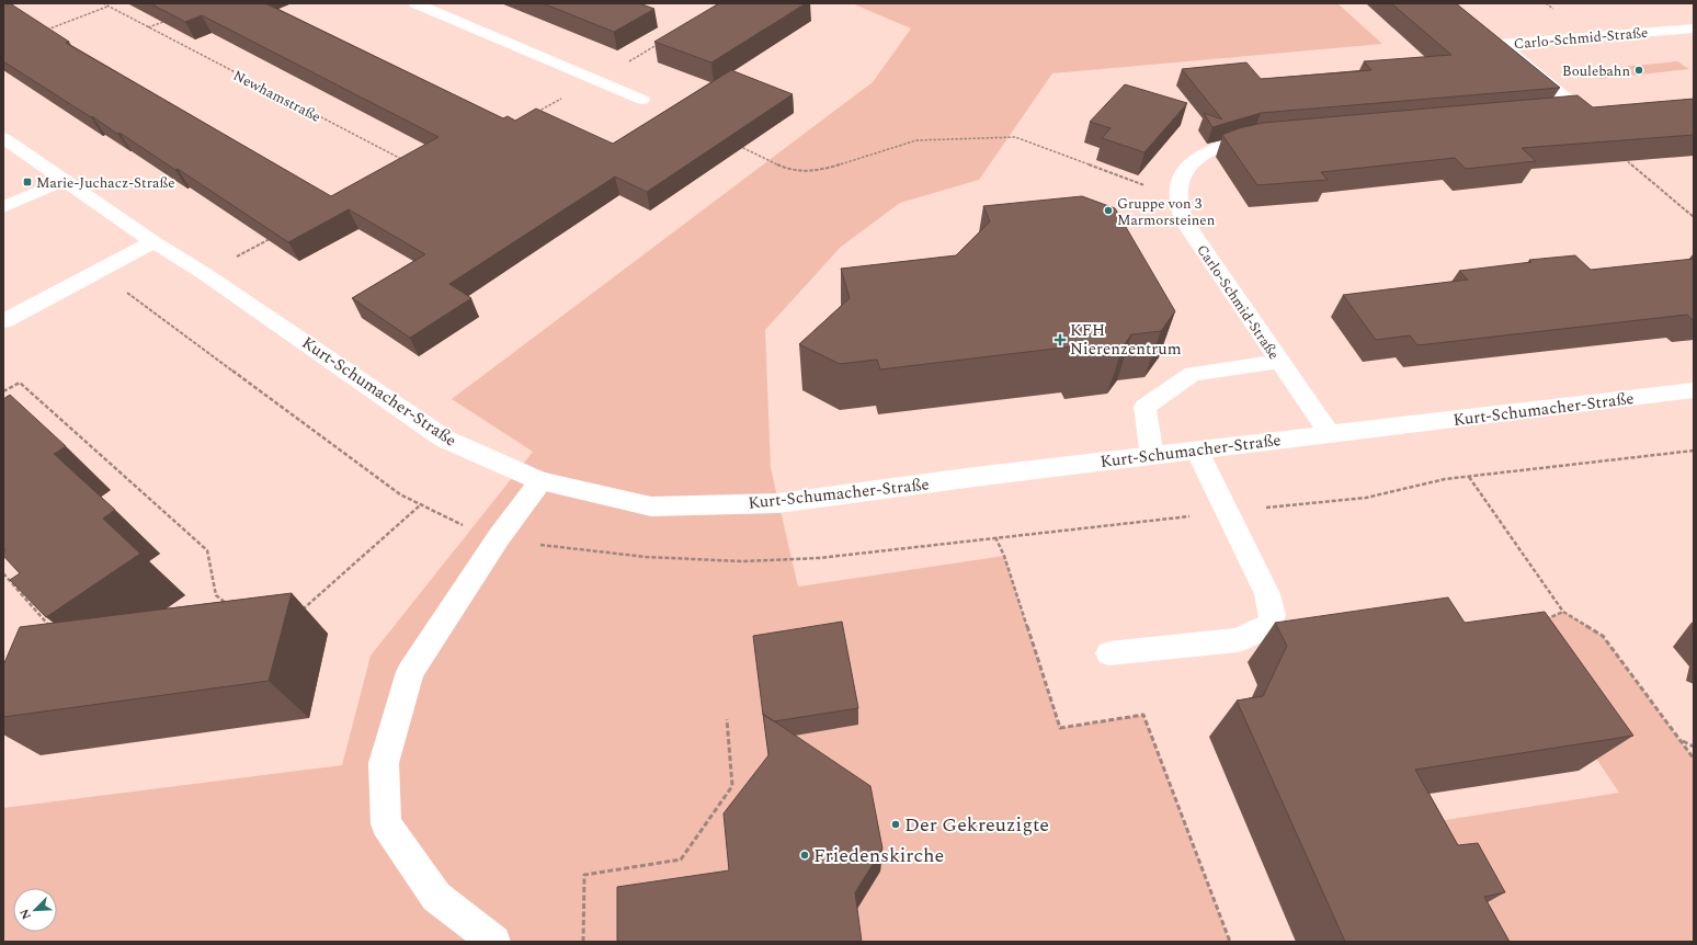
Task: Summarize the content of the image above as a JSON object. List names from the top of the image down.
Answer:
{
  "streets": {
    "street": ["Carlo-Schmid-Straße", "Kurt-Schumacher-Straße"],
    "path": ["Newhamstraße"]
  },
  "crossings": [
    ["Carlo-Schmid-Straße", "Kurt-Schumacher-Straße"]
  ],
  "places": {
    "other": [
      "Boulebahn",
      "Gruppe von 3 Marmorsteinen",
      "Der Gekreuzigte",
      "Friedenskirche"
    ],
    "transit": ["Marie-Juchacz-Straße"],
    "health": ["KFH Nierenzentrum"]
  },
  "north": "bottom left"
}
